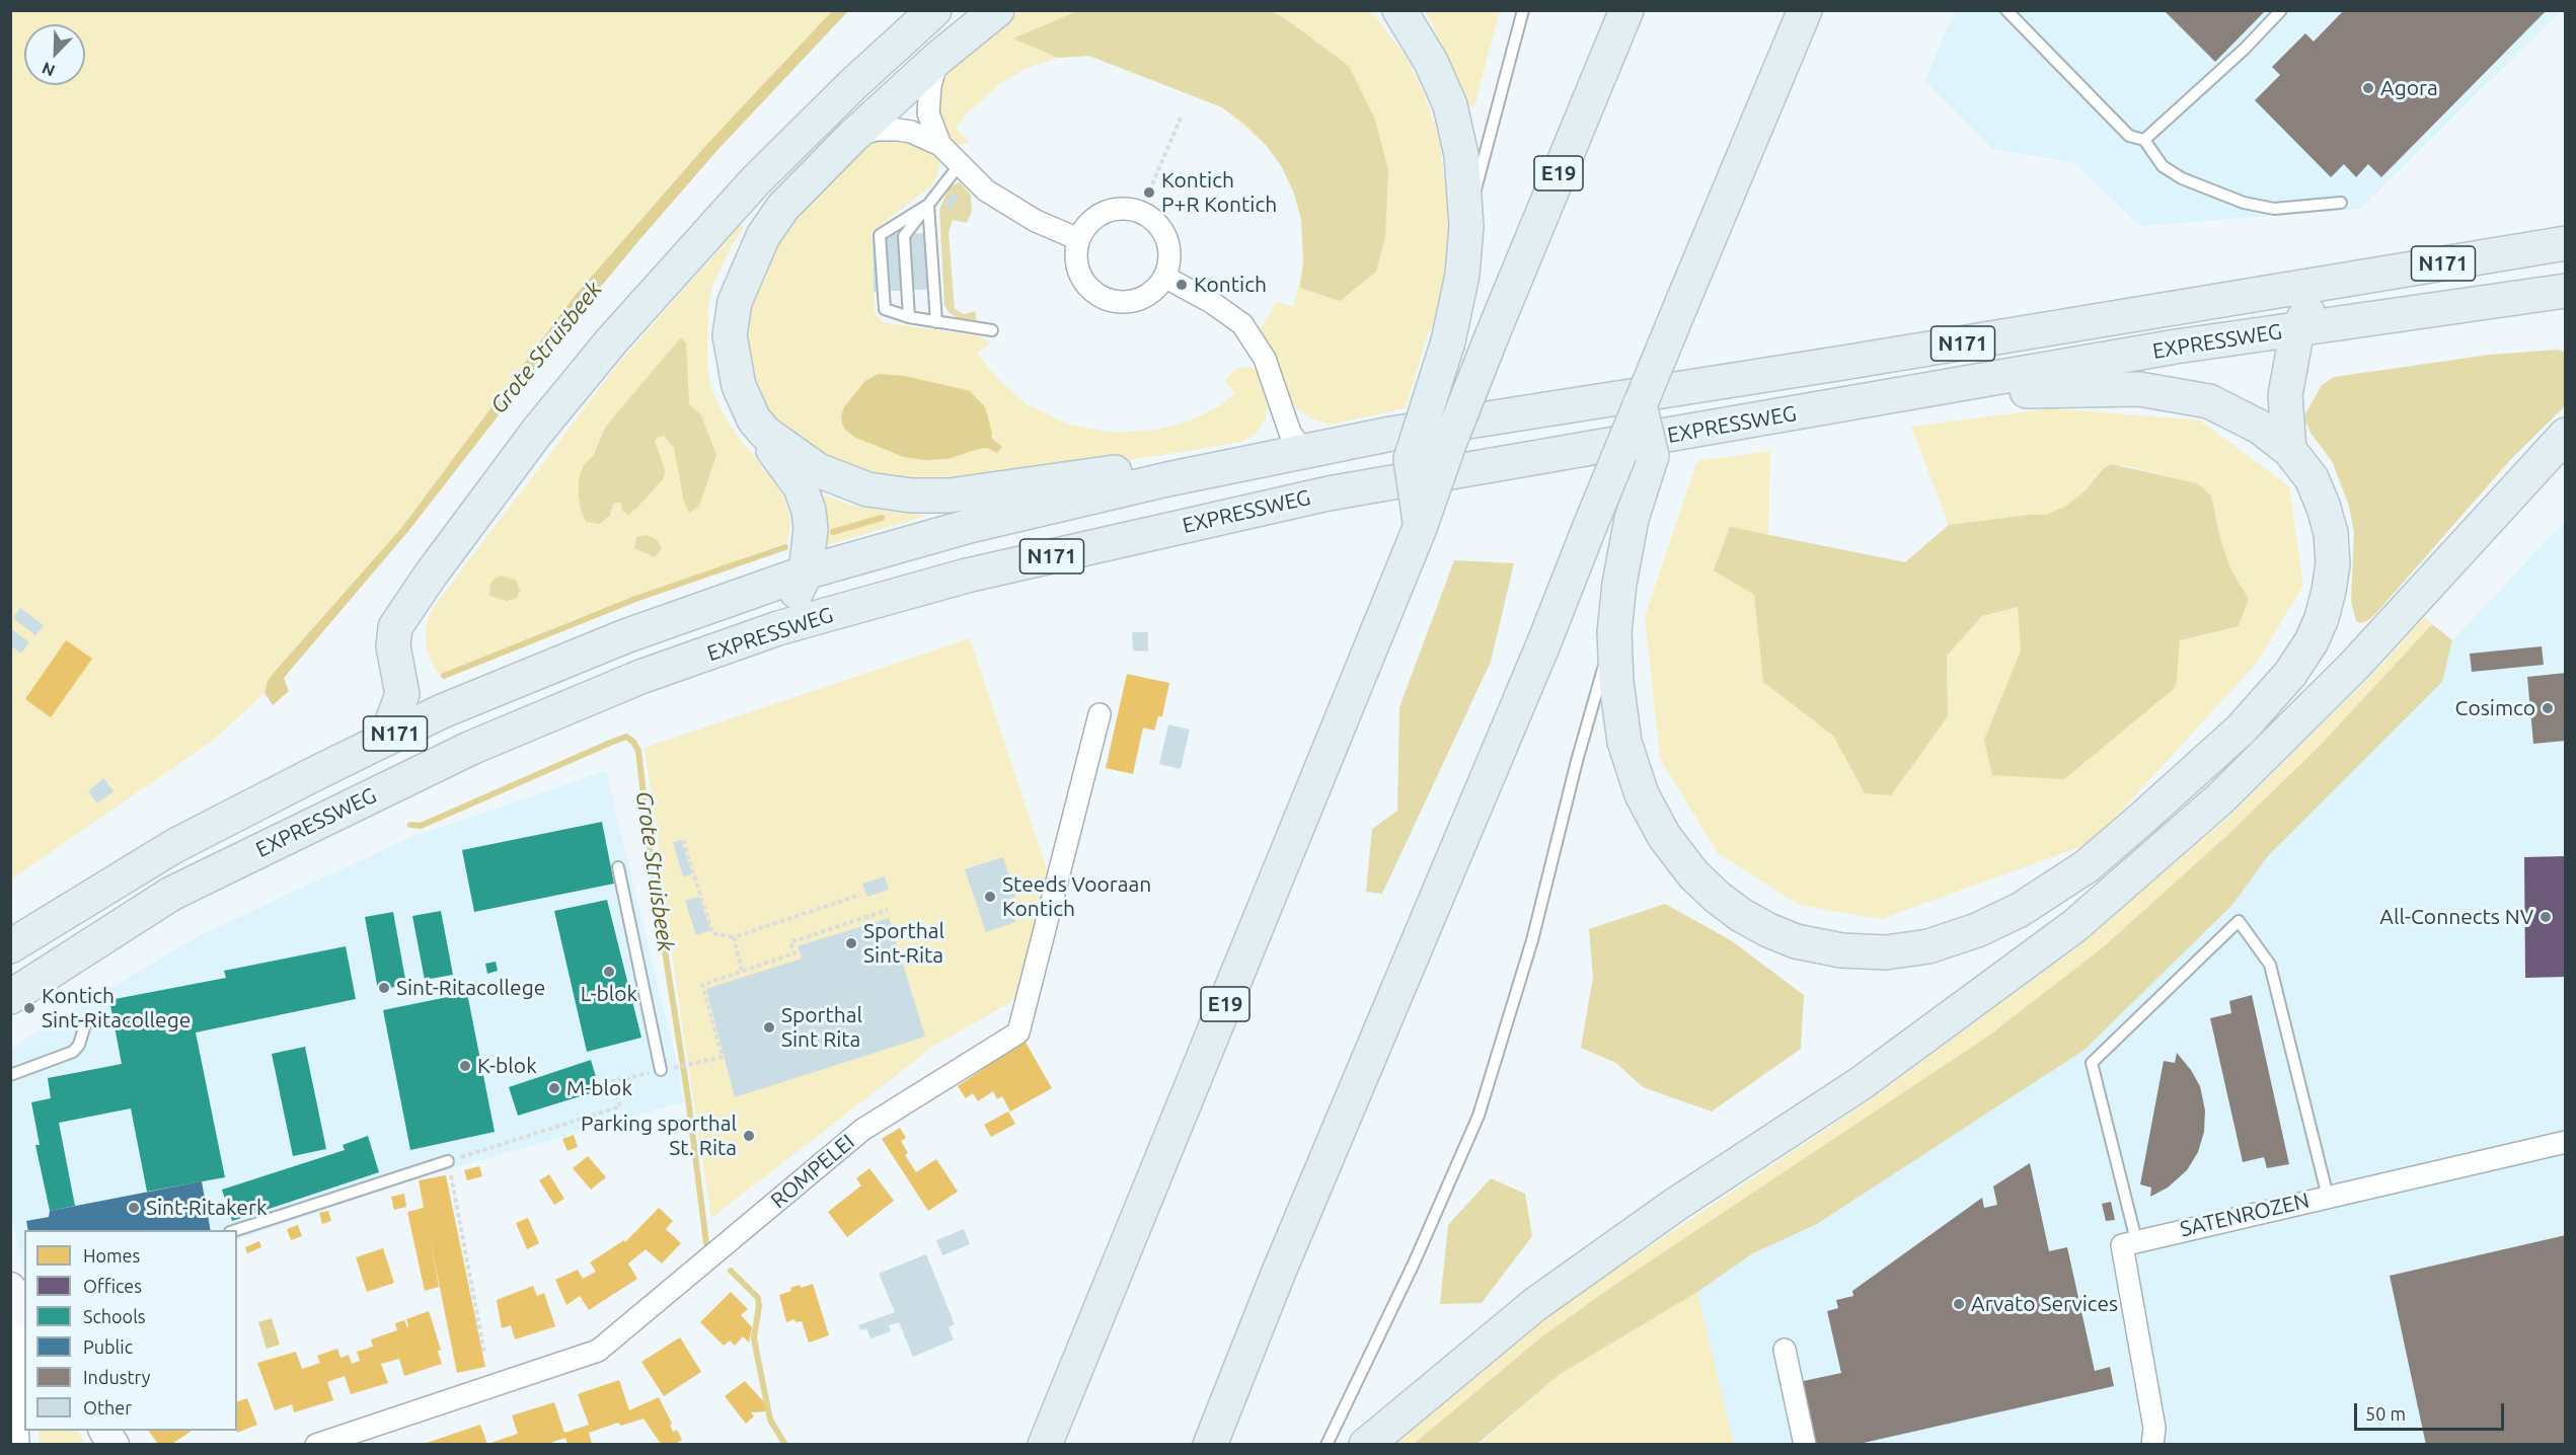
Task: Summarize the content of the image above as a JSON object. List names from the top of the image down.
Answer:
{
  "streets": {
    "highway": ["E19", "N171", "EXPRESSWEG"],
    "street": ["ROMPELEI", "SATENROZEN"]
  },
  "water": ["Grote Struisbeek"],
  "places": [
    "Agora",
    "Kontich P+R Kontich",
    "Kontich",
    "Cosimco",
    "Steeds Vooraan Kontich",
    "All-Connects NV",
    "Sporthal Sint-Rita",
    "L-blok",
    "Sint-Ritacollege",
    "Kontich Sint-Ritacollege",
    "Sporthal Sint Rita",
    "K-blok",
    "M-blok",
    "Parking sporthal St. Rita",
    "Sint-Ritakerk",
    "Arvato Services"
  ],
  "legend": [
    "Homes",
    "Offices",
    "Schools",
    "Public",
    "Industry",
    "Other"
  ],
  "scale_bar": "50 m",
  "north": "bottom left"
}
